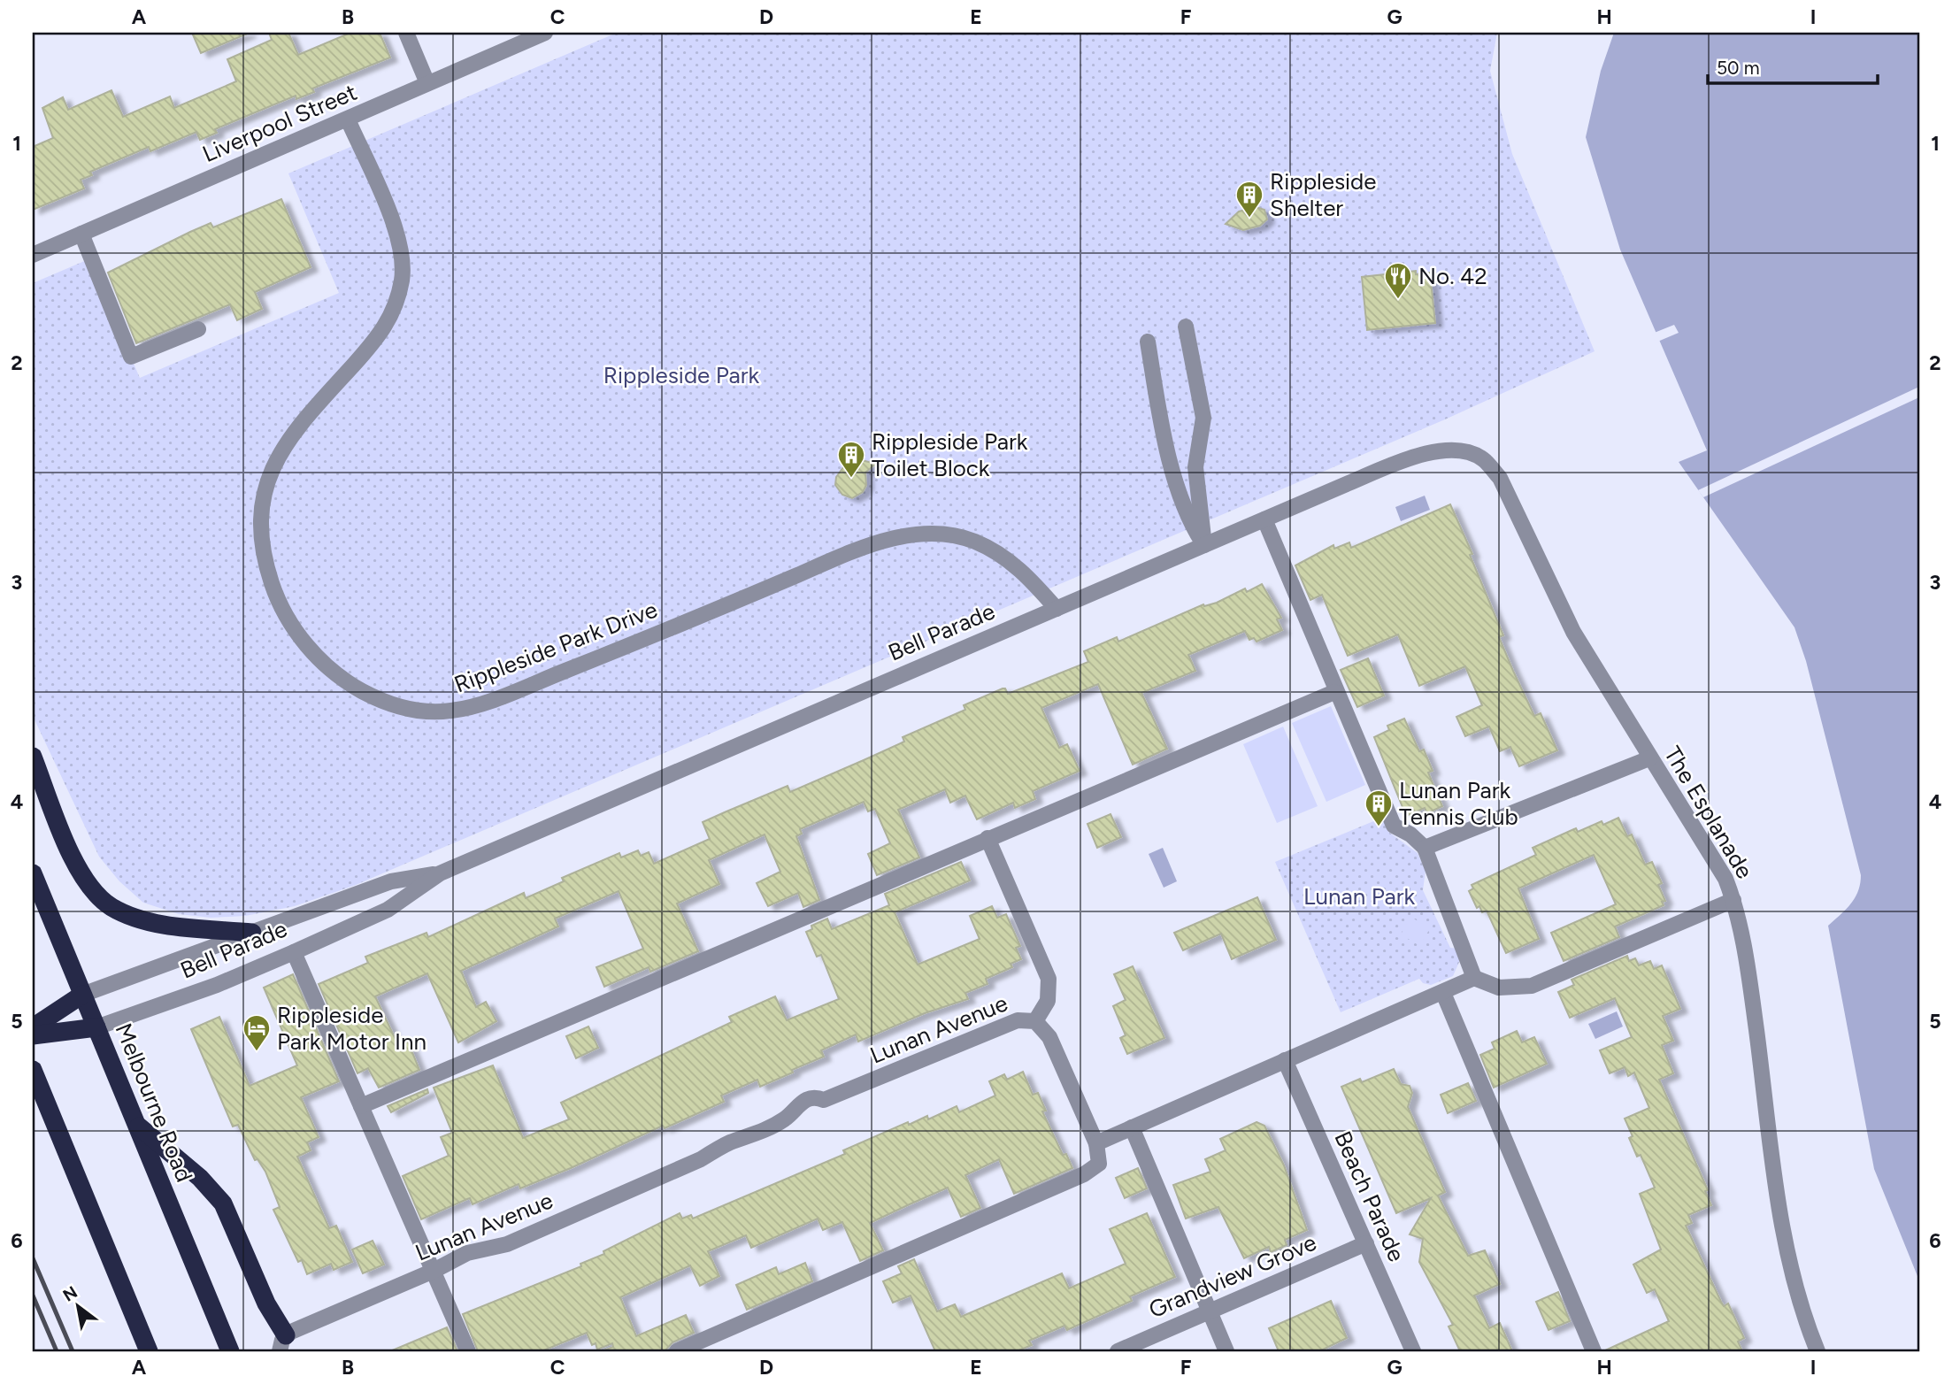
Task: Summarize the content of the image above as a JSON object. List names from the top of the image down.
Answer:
{
  "streets": {
    "highway": ["Bell Parade", "Melbourne Road"],
    "street": [
      "Liverpool Street",
      "Rippleside Park Drive",
      "The Esplanade",
      "Lunan Avenue",
      "Beach Parade",
      "Grandview Grove"
    ]
  },
  "crossings": [
    ["Liverpool Street", "Rippleside Park Drive"],
    ["Bell Parade", "Rippleside Park Drive"],
    ["Bell Parade", "The Esplanade"],
    ["Bell Parade", "Melbourne Road"],
    ["Beach Parade", "Grandview Grove"]
  ],
  "parks": ["Rippleside Park", "Lunan Park"],
  "places": {
    "building": ["Rippleside Shelter", "Rippleside Park Toilet Block", "Lunan Park Tennis Club"],
    "restaurant": ["No. 42"],
    "hotel": ["Rippleside Park Motor Inn"]
  },
  "scale_bar": "50 m",
  "north": "top left",
  "grid": {
    "columns": [
      "A",
      "B",
      "C",
      "D",
      "E",
      "F",
      "G",
      "H",
      "I"
    ],
    "rows": [
      "1",
      "2",
      "3",
      "4",
      "5",
      "6"
    ]
  }
}
